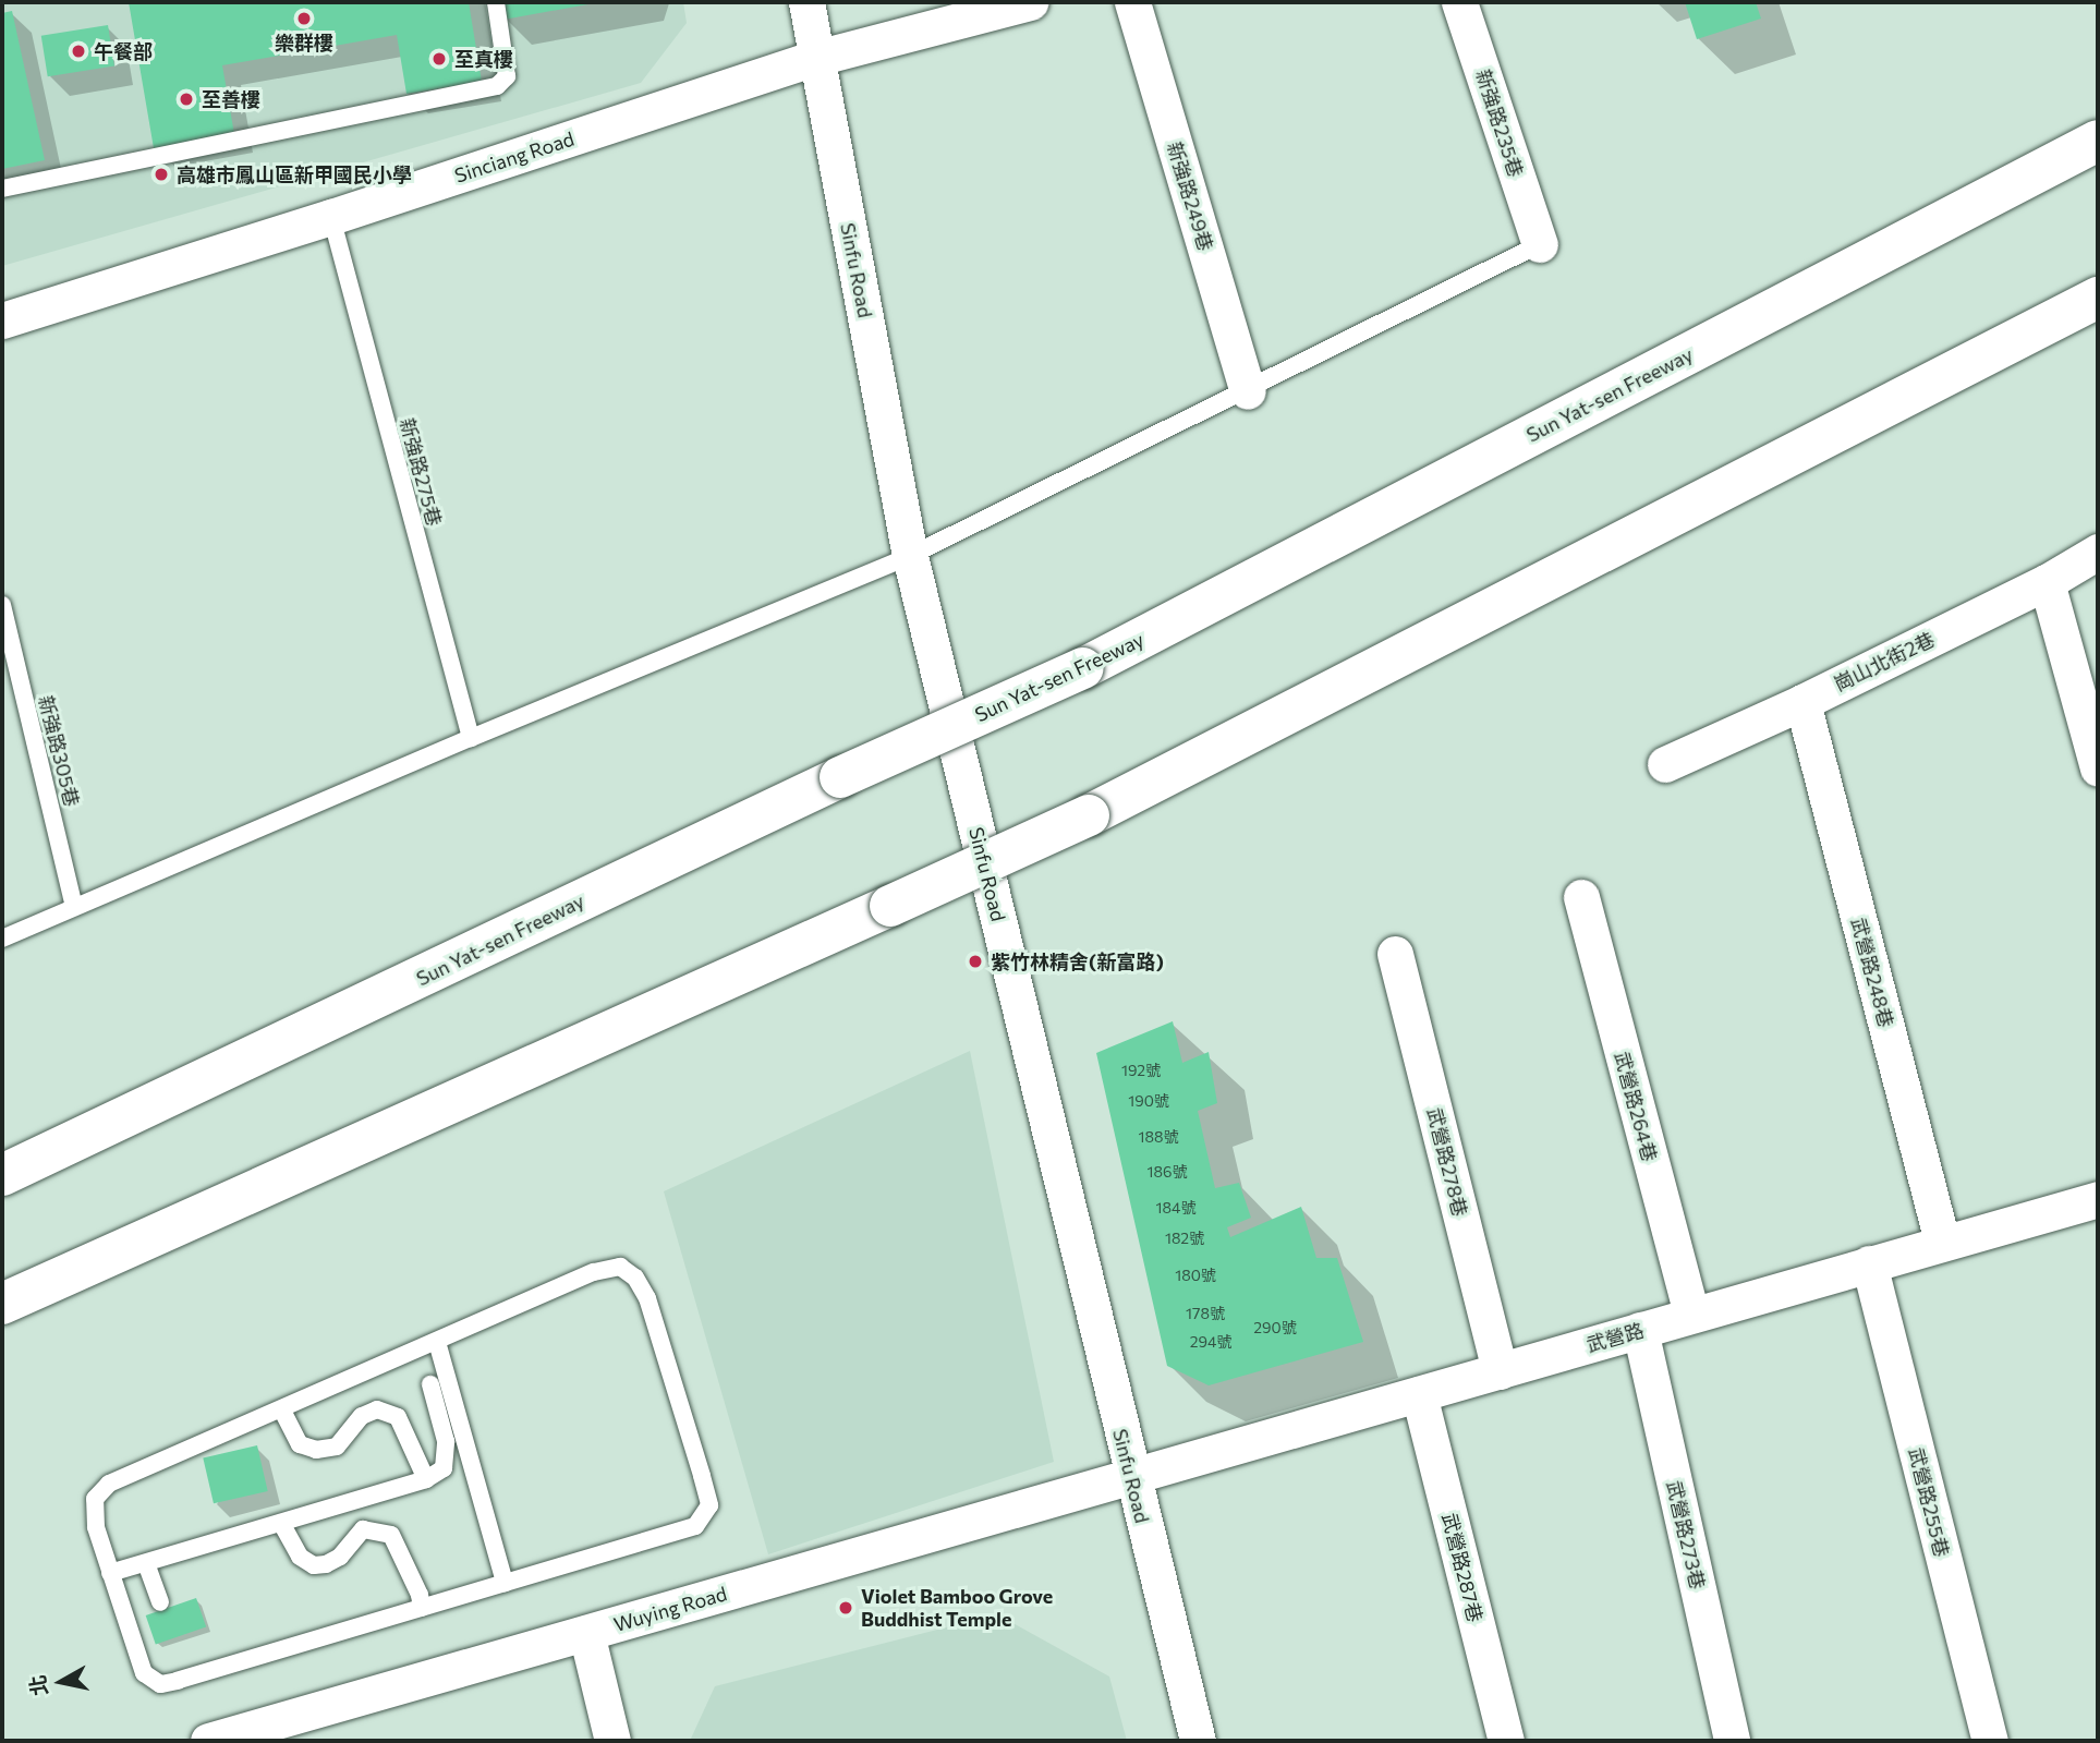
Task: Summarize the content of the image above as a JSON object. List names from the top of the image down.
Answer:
{
  "streets": {
    "highway": ["Sun Yat-sen Freeway"],
    "street": [
      "新強路235巷",
      "Sinciang Road",
      "新強路249巷",
      "Sinfu Road",
      "崗山北街2巷",
      "武營路248巷",
      "武營路264巷",
      "武營路278巷",
      "武營路",
      "武營路255巷",
      "武營路273巷",
      "武營路287巷",
      "Wuying Road"
    ],
    "lane": ["新強路275巷", "新強路305巷"]
  },
  "crossings": [
    ["Sinciang Road", "Sinfu Road"],
    ["Sinciang Road", "新強路275巷"],
    ["Sinfu Road", "武營路"],
    ["Sinfu Road", "Wuying Road"],
    ["崗山北街2巷", "武營路248巷"],
    ["武營路248巷", "武營路"],
    ["武營路264巷", "武營路"],
    ["武營路278巷", "武營路"],
    ["武營路", "武營路255巷"],
    ["武營路", "武營路273巷"],
    ["武營路", "武營路287巷"],
    ["武營路", "Wuying Road"]
  ],
  "places": [
    "樂群樓",
    "午餐部",
    "至真樓",
    "至善樓",
    "高雄市鳳山區新甲國民小學",
    "紫竹林精舍(新富路)",
    "Violet Bamboo Grove Buddhist Temple"
  ],
  "house_numbers": [
    "192號",
    "190號",
    "188號",
    "186號",
    "184號",
    "182號",
    "180號",
    "178號",
    "290號",
    "294號"
  ],
  "north": "left"
}
